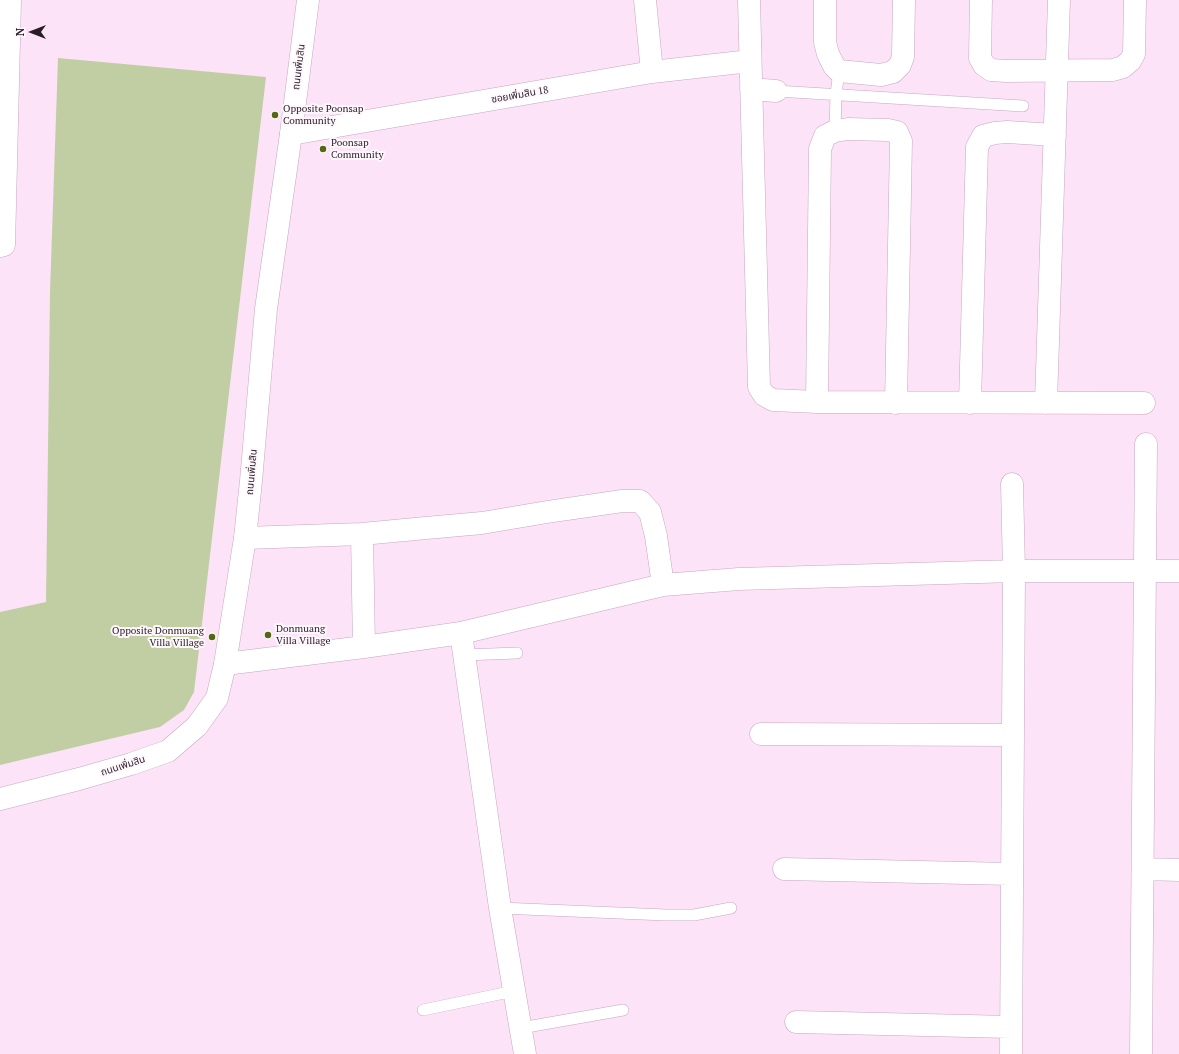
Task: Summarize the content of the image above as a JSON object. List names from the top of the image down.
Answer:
{
  "streets": {
    "street": ["ถนนเพิ่มสิน", "ซอยเพิ่มสิน 18"]
  },
  "crossings": [
    ["ถนนเพิ่มสิน", "ซอยเพิ่มสิน 18"]
  ],
  "places": [
    "Opposite Poonsap Community",
    "Poonsap Community",
    "Donmuang Villa Village",
    "Opposite Donmuang Villa Village"
  ],
  "north": "left"
}
